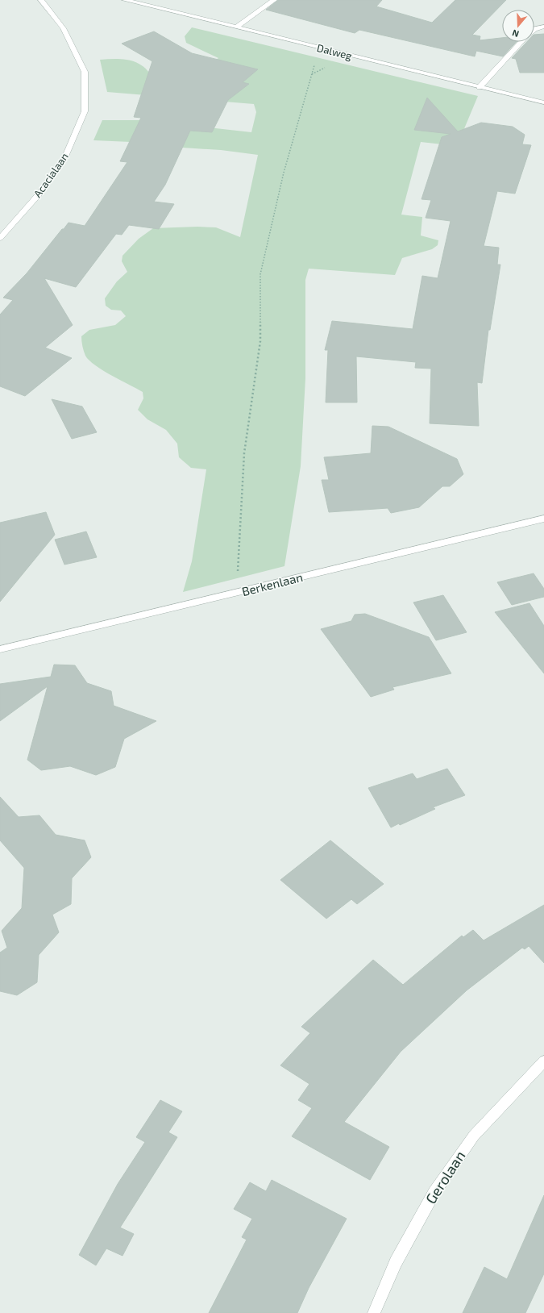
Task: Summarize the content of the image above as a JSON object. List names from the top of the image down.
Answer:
{
  "streets": {
    "street": [
      "Dalweg",
      "Acacialaan",
      "Berkenlaan",
      "Gerolaan"
    ]
  },
  "north": "bottom"
}
